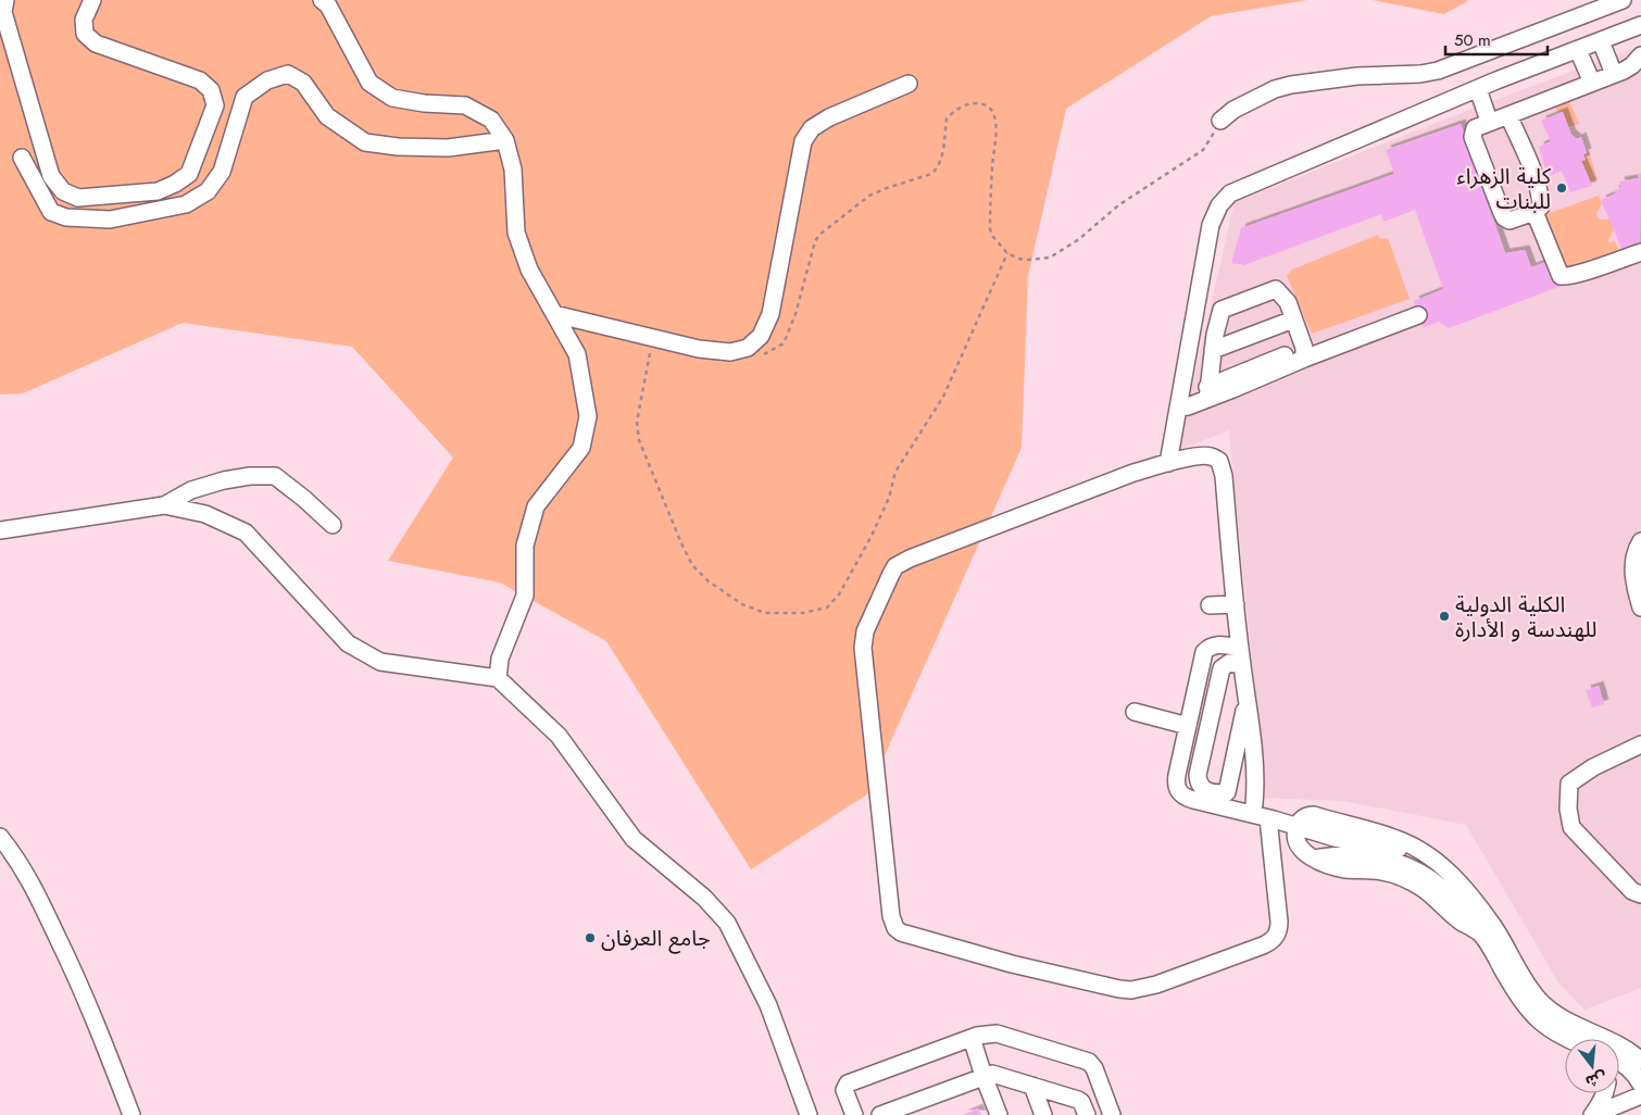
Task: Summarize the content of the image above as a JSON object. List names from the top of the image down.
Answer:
{
  "places": ["كلية الزهراء للبنات", "الكلية الدولية للهندسة و الأدارة", "جامع العرفان"],
  "scale_bar": "50 m",
  "north": "bottom"
}
